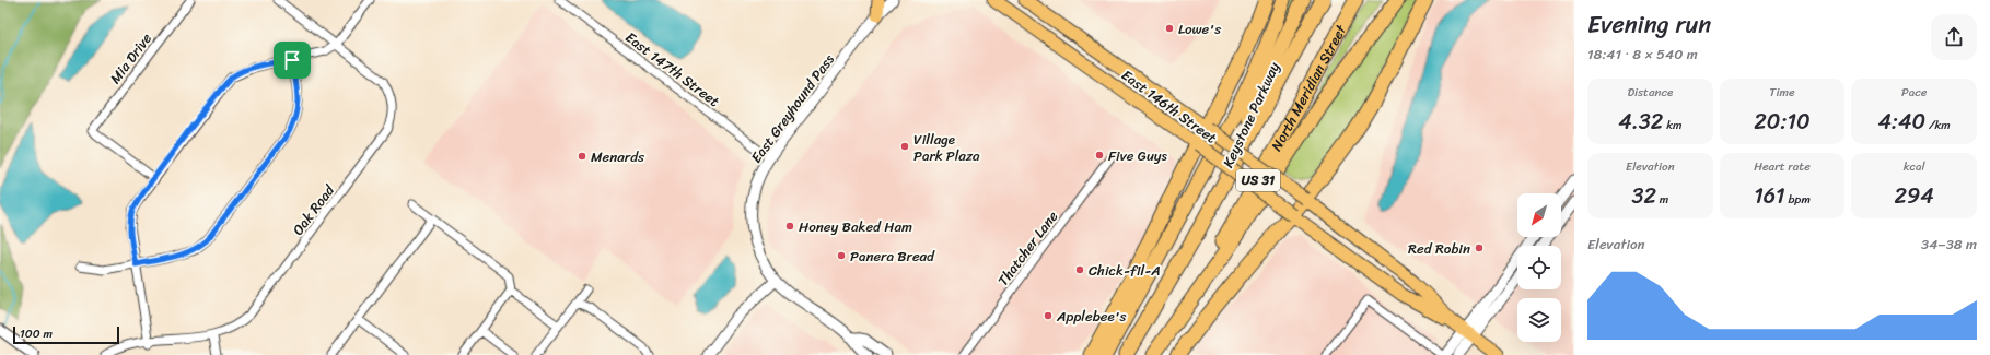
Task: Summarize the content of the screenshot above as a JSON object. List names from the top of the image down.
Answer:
{
  "streets": {
    "highway": ["North Meridian Street", "Keystone Parkway", "US 31"],
    "main road": ["East 146th Street"],
    "street": [
      "Mia Drive",
      "East 147th Street",
      "East Greyhound Pass",
      "Oak Road",
      "Thatcher Lane"
    ]
  },
  "crossings": [
    ["East 147th Street", "East Greyhound Pass"],
    ["North Meridian Street", "Keystone Parkway"]
  ],
  "places": [
    "Lowe's",
    "Village Park Plaza",
    "Five Guys",
    "Menards",
    "Honey Baked Ham",
    "Red Robin",
    "Panera Bread",
    "Chick-fil-A",
    "Applebee's"
  ],
  "scale_bar": "100 m",
  "north": "bottom left",
  "page": {
    "heading": ["Evening run", "18:41 · 8 × 540 m"],
    "stats": [
      ["Distance", "4.32 km"],
      ["Time", "20:10"],
      ["Pace", "4:40 /km"],
      ["Elevation", "32 m"],
      ["Heart rate", "161 bpm"],
      ["kcal", "294"]
    ],
    "chart": ["Elevation", "34–38 m"],
    "scale": "100 m"
  }
}
